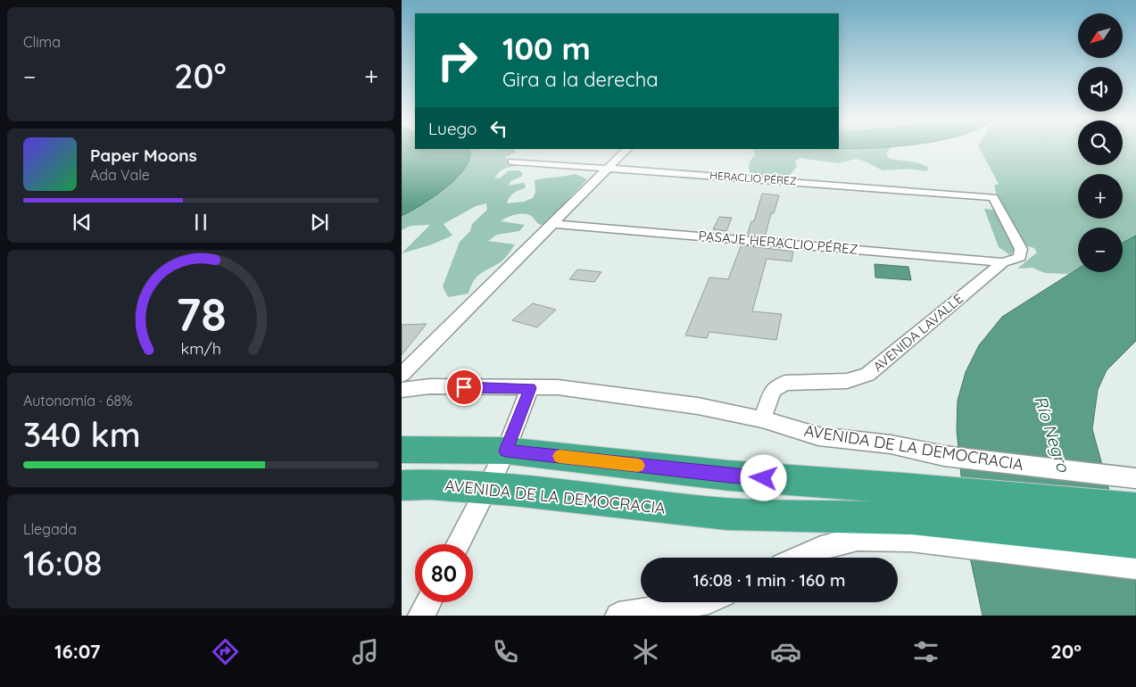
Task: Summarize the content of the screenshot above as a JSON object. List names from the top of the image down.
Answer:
{
  "streets": {
    "highway": ["AVENIDA DE LA DEMOCRACIA"],
    "street": ["HERACLIO PÉREZ", "PASAJE HERACLIO PÉREZ", "AVENIDA LAVALLE"]
  },
  "crossings": [
    ["HERACLIO PÉREZ", "AVENIDA LAVALLE"],
    ["PASAJE HERACLIO PÉREZ", "AVENIDA LAVALLE"],
    ["AVENIDA LAVALLE", "AVENIDA DE LA DEMOCRACIA"]
  ],
  "water": ["Río Negro"],
  "north": "bottom left",
  "page": {
    "tile": [
      "Clima",
      ["Autonomía · 68%", "340 km"],
      ["Llegada", "16:08"]
    ],
    "map_buttons": ["+", "−"],
    "turn": ["100 m", "Gira a la derecha"],
    "heat": ["−", "20°", "+"],
    "then": "Luego",
    "song": ["Paper Moons", "Ada Vale"],
    "limit": "80",
    "trip": "16:08 · 1 min · 160 m",
    "tabs": ["16:07", "20°"],
    "gauge": ["78", "km/h"]
  }
}
